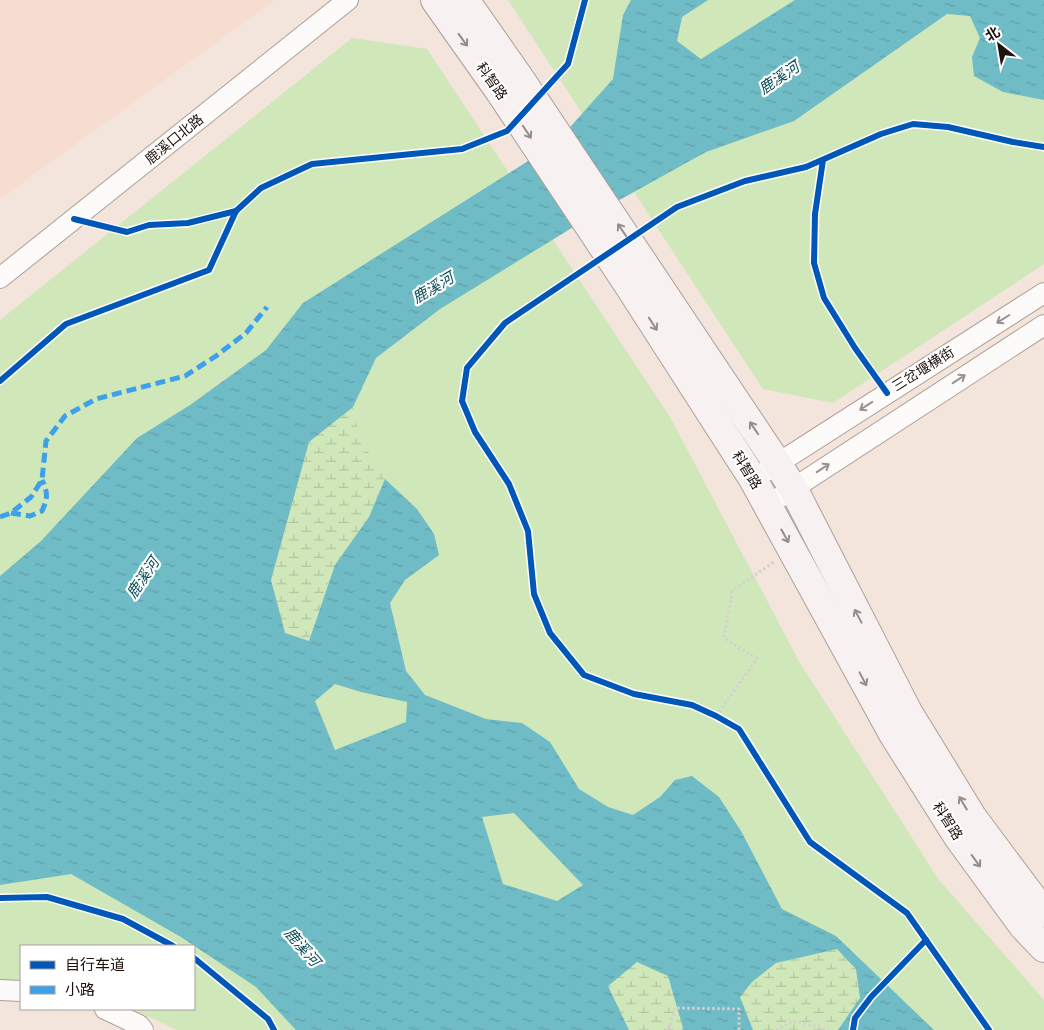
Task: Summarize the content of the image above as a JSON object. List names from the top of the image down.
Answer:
{
  "streets": {
    "main road": ["科智路"],
    "street": ["鹿溪口北路", "三岔堰横街"]
  },
  "crossings": [
    ["科智路", "三岔堰横街"]
  ],
  "water": ["鹿溪河"],
  "legend": ["自行车道", "小路"],
  "north": "top left"
}
